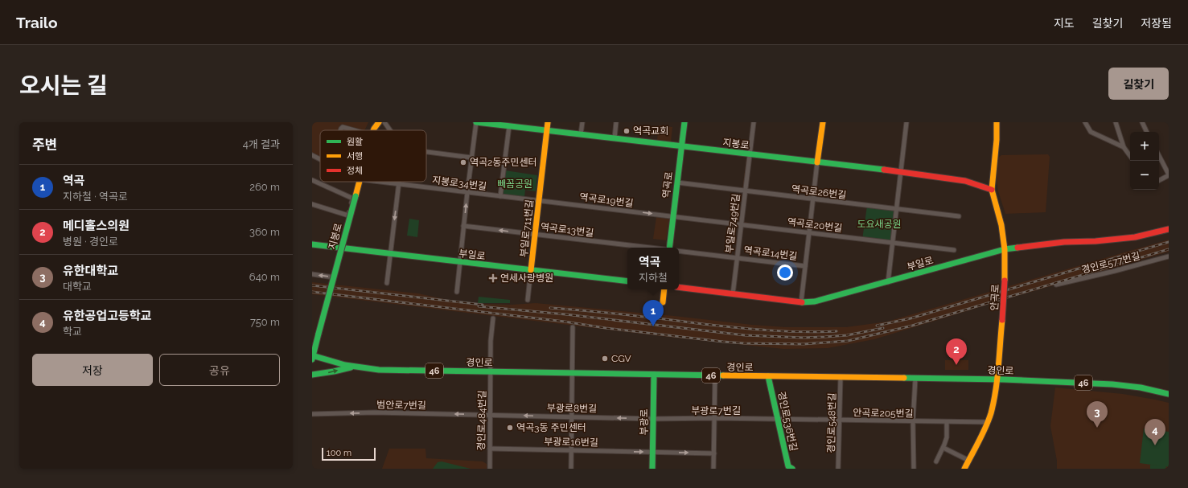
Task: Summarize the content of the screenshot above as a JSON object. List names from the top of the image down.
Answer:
{
  "streets": {
    "street": [
      "지봉로",
      "지봉로34번길",
      "역곡로",
      "역곡로26번길",
      "역곡로19번길",
      "부일로749번길",
      "역곡로20번길",
      "부일로711번길",
      "역곡로13번길",
      "역곡로14번길",
      "부일로",
      "경인로577번길",
      "안곡로",
      "경인로",
      "46",
      "범안로7번길",
      "부광로8번길",
      "부광로7번길",
      "안곡로205번길",
      "경인로484번길",
      "경인로536번길",
      "부광로",
      "경인로548번길",
      "부광로16번길"
    ]
  },
  "crossings": [
    ["지봉로", "역곡로"],
    ["지봉로", "부일로749번길"],
    ["지봉로", "부일로711번길"],
    ["지봉로", "안곡로"],
    ["지봉로", "경인로"],
    ["지봉로34번길", "역곡로19번길"],
    ["지봉로34번길", "부일로711번길"],
    ["역곡로", "역곡로26번길"],
    ["역곡로", "역곡로19번길"],
    ["역곡로", "역곡로20번길"],
    ["역곡로26번길", "부일로749번길"],
    ["역곡로19번길", "역곡로20번길"],
    ["역곡로19번길", "부일로711번길"],
    ["부일로749번길", "역곡로20번길"],
    ["부일로749번길", "역곡로14번길"],
    ["부일로749번길", "부일로"],
    ["부일로711번길", "역곡로13번길"],
    ["부일로711번길", "부일로"],
    ["부일로", "안곡로"],
    ["안곡로", "경인로"],
    ["안곡로", "안곡로205번길"],
    ["경인로", "경인로484번길"],
    ["경인로", "경인로536번길"],
    ["경인로", "부광로"],
    ["경인로", "경인로548번길"],
    ["범안로7번길", "부광로8번길"],
    ["범안로7번길", "경인로484번길"],
    ["부광로8번길", "부광로7번길"],
    ["부광로8번길", "경인로484번길"],
    ["부광로8번길", "부광로"],
    ["부광로7번길", "안곡로205번길"],
    ["부광로7번길", "경인로536번길"],
    ["부광로7번길", "부광로"],
    ["안곡로205번길", "경인로536번길"],
    ["안곡로205번길", "경인로548번길"],
    ["경인로484번길", "부광로16번길"],
    ["부광로", "부광로16번길"]
  ],
  "one_way": [
    "역곡로19번길",
    "역곡로13번길",
    "범안로7번길",
    "부광로8번길",
    "부광로16번길"
  ],
  "parks": ["빼꼼공원", "도요새공원"],
  "places": {
    "other": [
      "역곡교회",
      "역곡2동주민센터",
      "CGV",
      "역곡3동 주민센터"
    ],
    "health": ["연세사랑병원"]
  },
  "legend": ["원활", "서행", "정체"],
  "scale_bar": "100 m",
  "page": {
    "header": "Trailo",
    "nav": ["지도", "길찾기", "저장됨"],
    "title": "오시는 길",
    "buttons": [
      "길찾기",
      ["저장", "공유"]
    ],
    "heading": ["주변", "4개 결과"],
    "map_buttons": ["+", "−"],
    "list": [
      {
        "mark": "1",
        "name": "역곡",
        "note": "지하철 · 역곡로",
        "value": "260 m"
      },
      {
        "mark": "2",
        "name": "메디홀스의원",
        "note": "병원 · 경인로",
        "value": "360 m"
      },
      {
        "mark": "3",
        "name": "유한대학교",
        "note": "대학교",
        "value": "640 m"
      },
      {
        "mark": "4",
        "name": "유한공업고등학교",
        "note": "학교",
        "value": "750 m"
      }
    ],
    "popup": ["역곡", "지하철"],
    "pins": [
      "1",
      "2",
      "3",
      "4"
    ],
    "scale": "100 m"
  }
}
